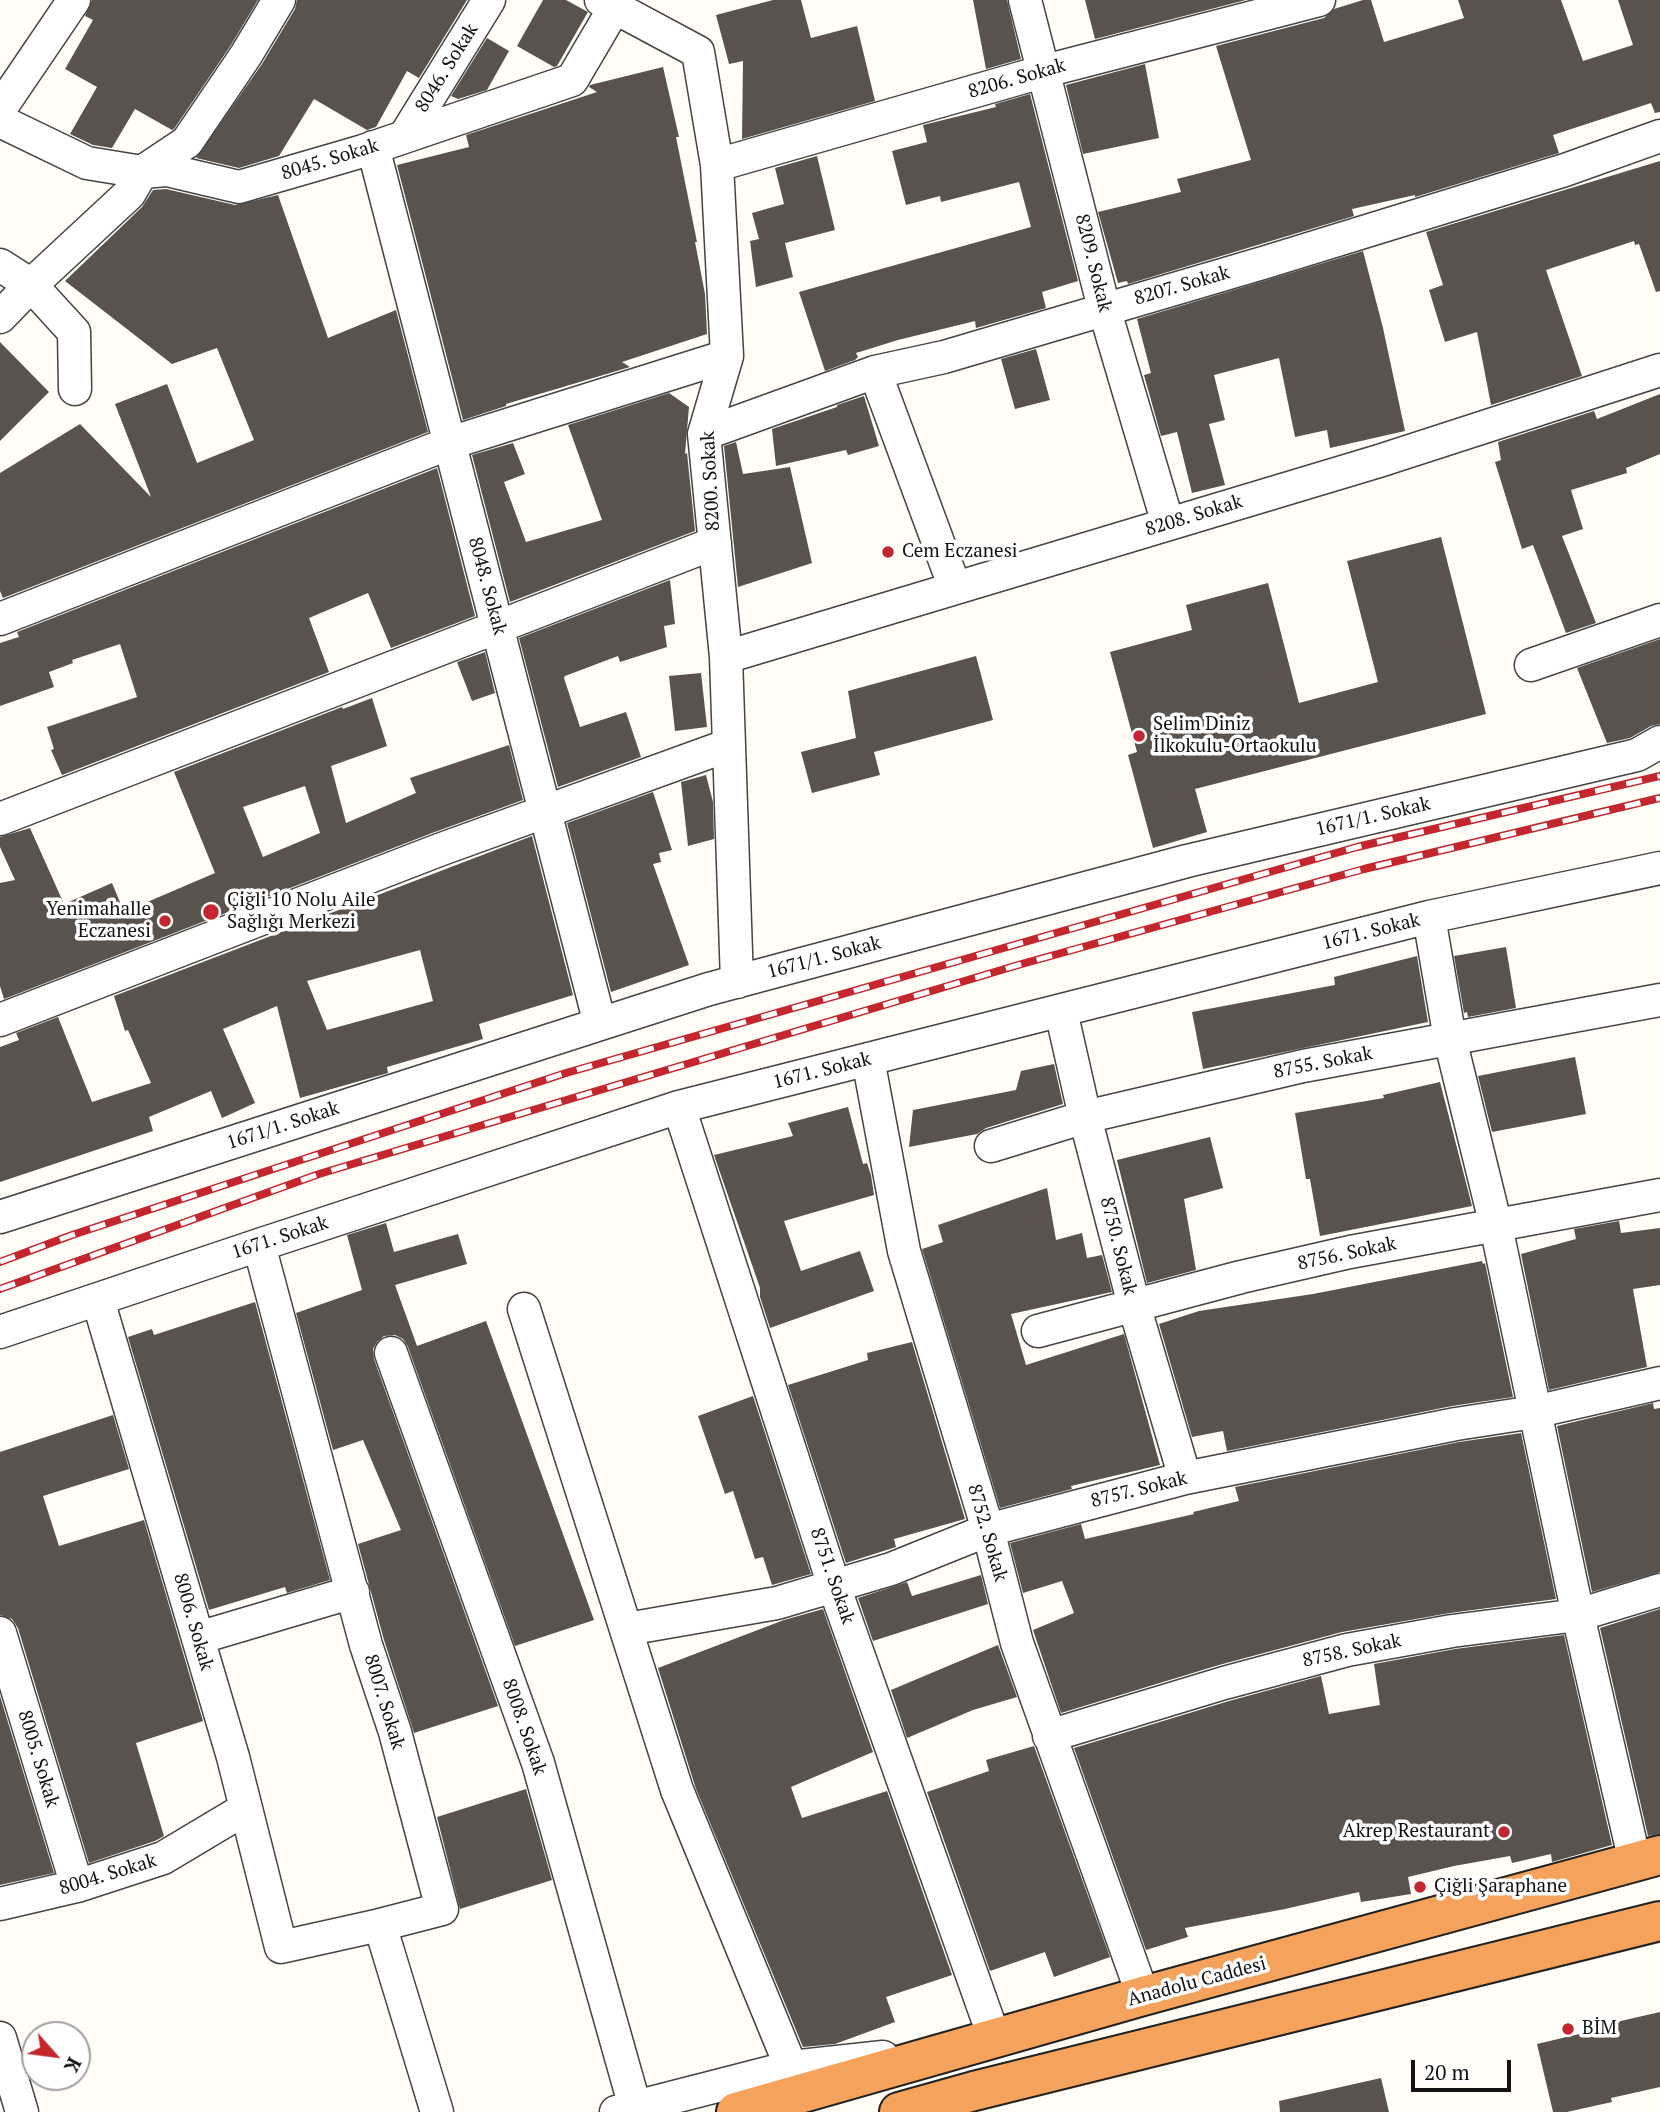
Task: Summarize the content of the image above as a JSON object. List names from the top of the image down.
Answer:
{
  "streets": {
    "highway": ["Anadolu Caddesi"],
    "street": [
      "8046. Sokak",
      "8206. Sokak",
      "8045. Sokak",
      "8209. Sokak",
      "8207. Sokak",
      "8200. Sokak",
      "8208. Sokak",
      "8048. Sokak",
      "1671/1. Sokak",
      "1671. Sokak",
      "8755. Sokak",
      "8750. Sokak",
      "8756. Sokak",
      "8757. Sokak",
      "8752. Sokak",
      "8751. Sokak",
      "8006. Sokak",
      "8758. Sokak",
      "8007. Sokak",
      "8008. Sokak",
      "8005. Sokak",
      "8004. Sokak"
    ]
  },
  "crossings": [
    ["8046. Sokak", "8045. Sokak"],
    ["8206. Sokak", "8209. Sokak"],
    ["8206. Sokak", "8200. Sokak"],
    ["8045. Sokak", "8200. Sokak"],
    ["8045. Sokak", "8048. Sokak"],
    ["8209. Sokak", "8207. Sokak"],
    ["8209. Sokak", "8208. Sokak"],
    ["8207. Sokak", "8200. Sokak"],
    ["8200. Sokak", "8208. Sokak"],
    ["8200. Sokak", "1671/1. Sokak"],
    ["8048. Sokak", "1671/1. Sokak"],
    ["1671. Sokak", "8750. Sokak"],
    ["1671. Sokak", "8752. Sokak"],
    ["1671. Sokak", "8751. Sokak"],
    ["1671. Sokak", "8006. Sokak"],
    ["1671. Sokak", "8007. Sokak"],
    ["8755. Sokak", "8750. Sokak"],
    ["8750. Sokak", "8756. Sokak"],
    ["8750. Sokak", "8757. Sokak"],
    ["8757. Sokak", "8752. Sokak"],
    ["8757. Sokak", "8751. Sokak"],
    ["8752. Sokak", "8758. Sokak"],
    ["8752. Sokak", "Anadolu Caddesi"],
    ["8751. Sokak", "Anadolu Caddesi"],
    ["8006. Sokak", "8007. Sokak"],
    ["8006. Sokak", "8004. Sokak"],
    ["8005. Sokak", "8004. Sokak"]
  ],
  "places": [
    "Cem Eczanesi",
    "Selim Diniz İlkokulu-Ortaokulu",
    "Çiğli 10 Nolu Aile Sağlığı Merkezi",
    "Yenimahalle Eczanesi",
    "Akrep Restaurant",
    "Çiğli Şaraphane",
    "BİM"
  ],
  "scale_bar": "20 m",
  "north": "bottom right"
}
